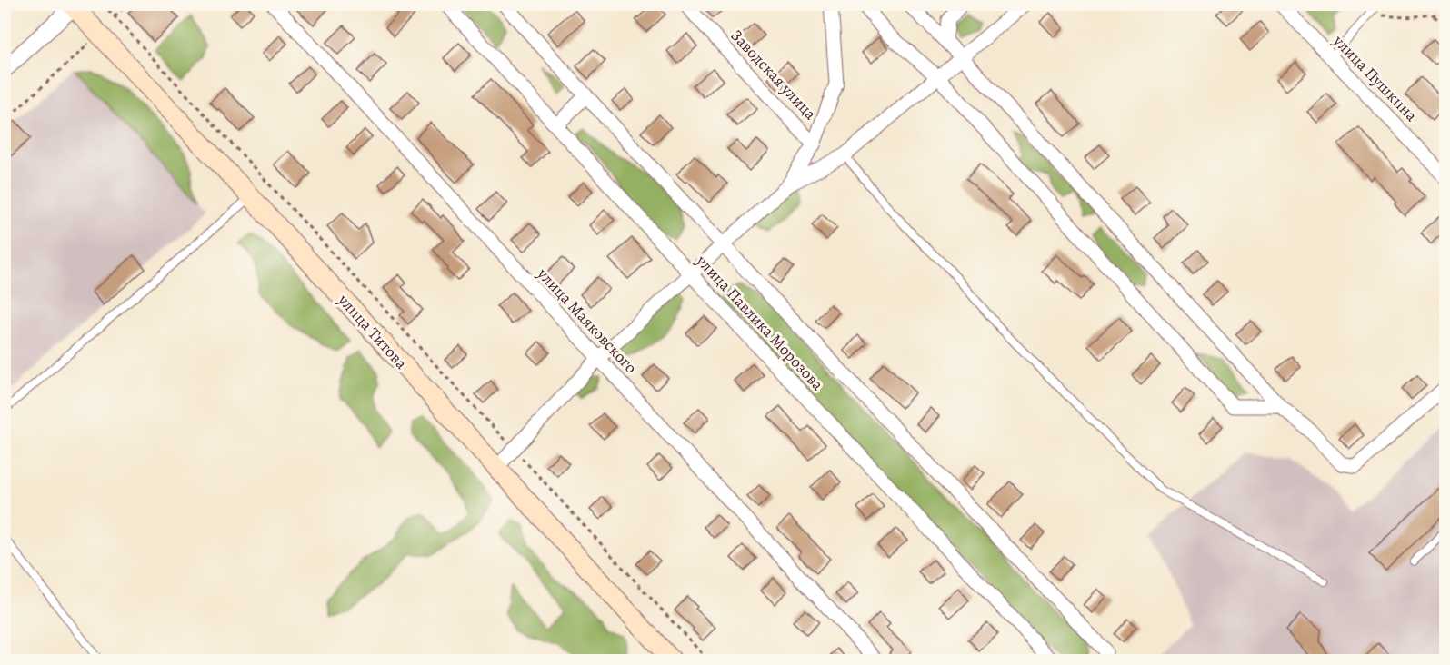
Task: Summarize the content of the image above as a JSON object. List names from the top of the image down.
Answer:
{
  "streets": {
    "main road": ["улица Титова"],
    "street": [
      "Заводская улица",
      "улица Пушкина",
      "улица Маяковского",
      "улица Павлика Морозова"
    ]
  }
}
